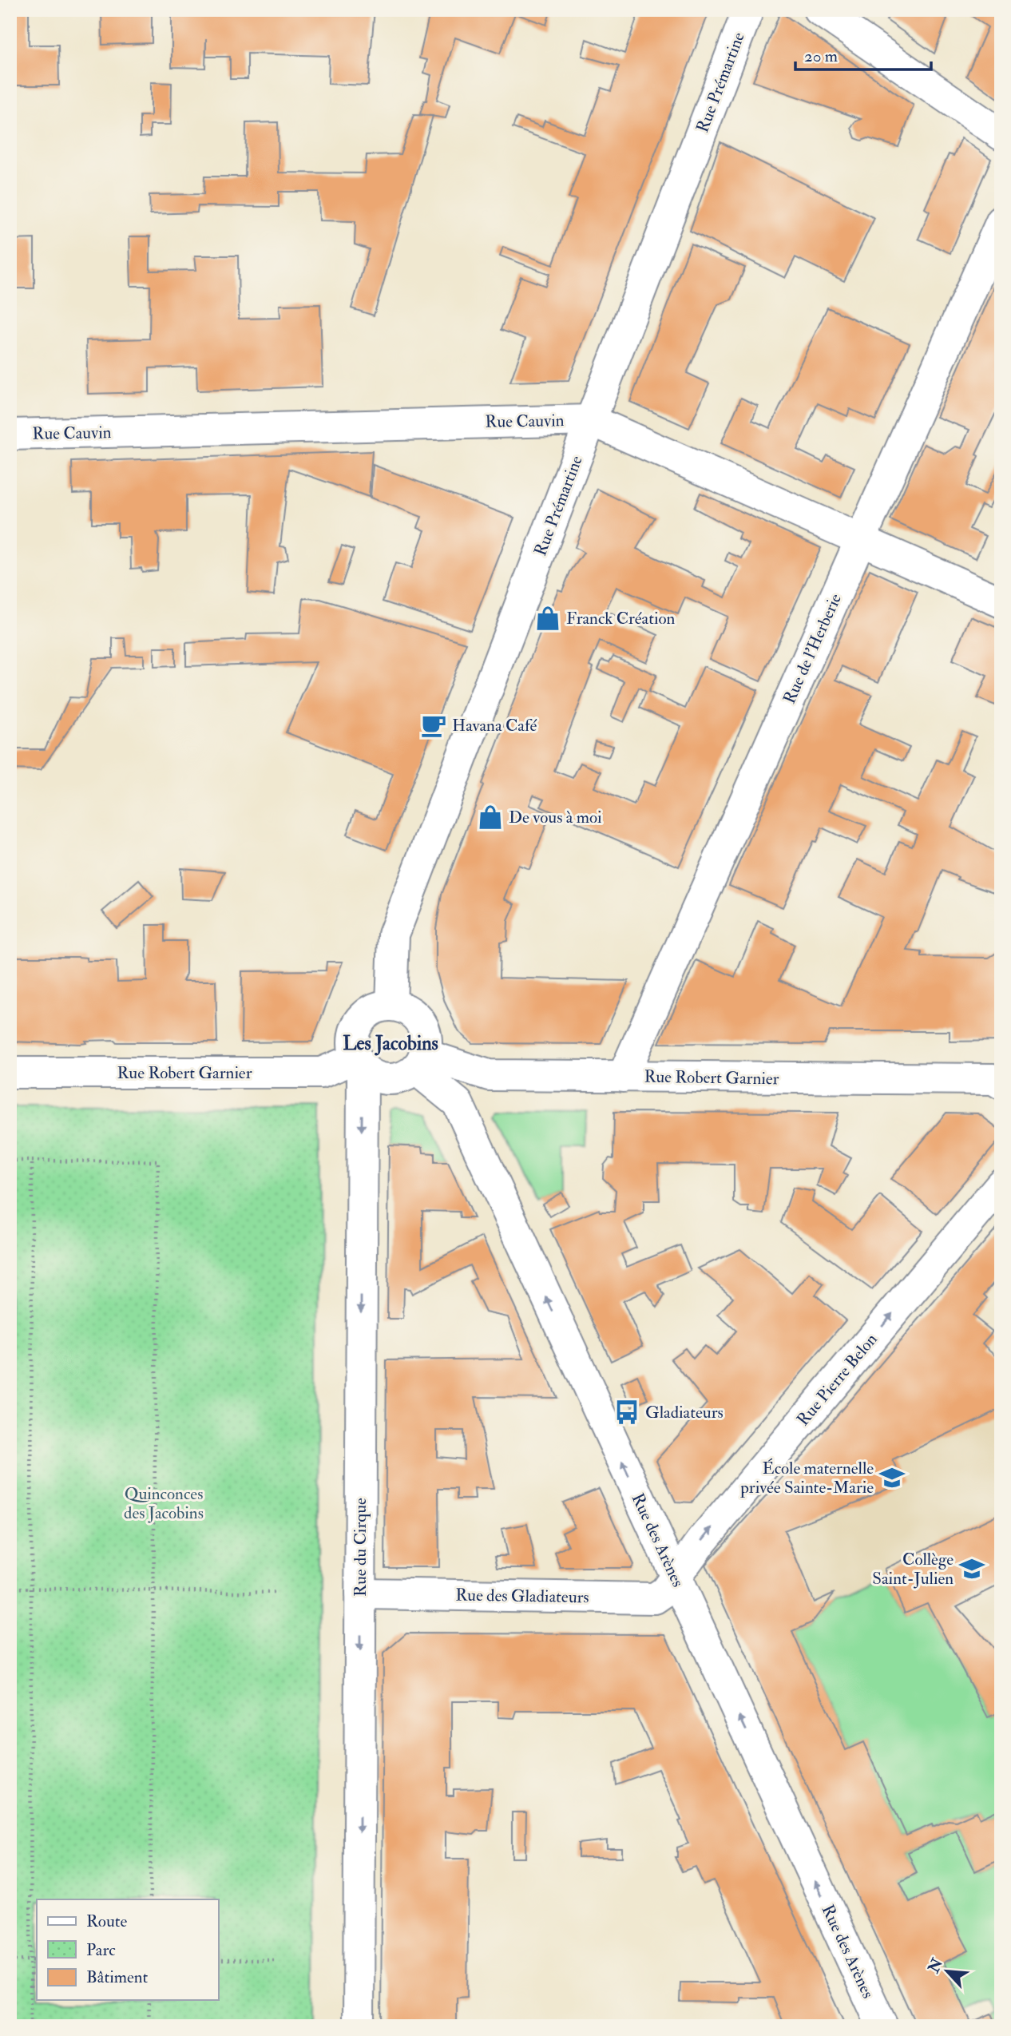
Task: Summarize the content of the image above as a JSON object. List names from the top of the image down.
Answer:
{
  "streets": {
    "street": [
      "Rue Prémartine",
      "Rue Cauvin",
      "Rue de l'Herberie",
      "Rue Robert Garnier",
      "Rue Pierre Belon",
      "Rue des Arènes",
      "Rue du Cirque",
      "Rue des Gladiateurs"
    ]
  },
  "crossings": [
    ["Rue Prémartine", "Rue Cauvin"],
    ["Rue Prémartine", "Rue Robert Garnier"],
    ["Rue Prémartine", "Rue des Arènes"],
    ["Rue Prémartine", "Rue du Cirque"],
    ["Rue Cauvin", "Rue de l'Herberie"],
    ["Rue de l'Herberie", "Rue Robert Garnier"],
    ["Rue Robert Garnier", "Rue des Arènes"],
    ["Rue Robert Garnier", "Rue du Cirque"],
    ["Rue Pierre Belon", "Rue des Arènes"],
    ["Rue Pierre Belon", "Rue des Gladiateurs"],
    ["Rue des Arènes", "Rue du Cirque"],
    ["Rue des Arènes", "Rue des Gladiateurs"],
    ["Rue du Cirque", "Rue des Gladiateurs"]
  ],
  "one_way": ["Rue Pierre Belon", "Rue des Arènes", "Rue du Cirque"],
  "districts": ["Les Jacobins"],
  "parks": ["Quinconces des Jacobins"],
  "places": {
    "shop": ["Franck Création", "De vous à moi"],
    "cafe": ["Havana Café"],
    "bus stop": ["Gladiateurs"],
    "school or university": ["École maternelle privée Sainte-Marie", "Collège Saint-Julien"]
  },
  "legend": ["Route", "Parc", "Bâtiment"],
  "scale_bar": "20 m",
  "north": "top left"
}
